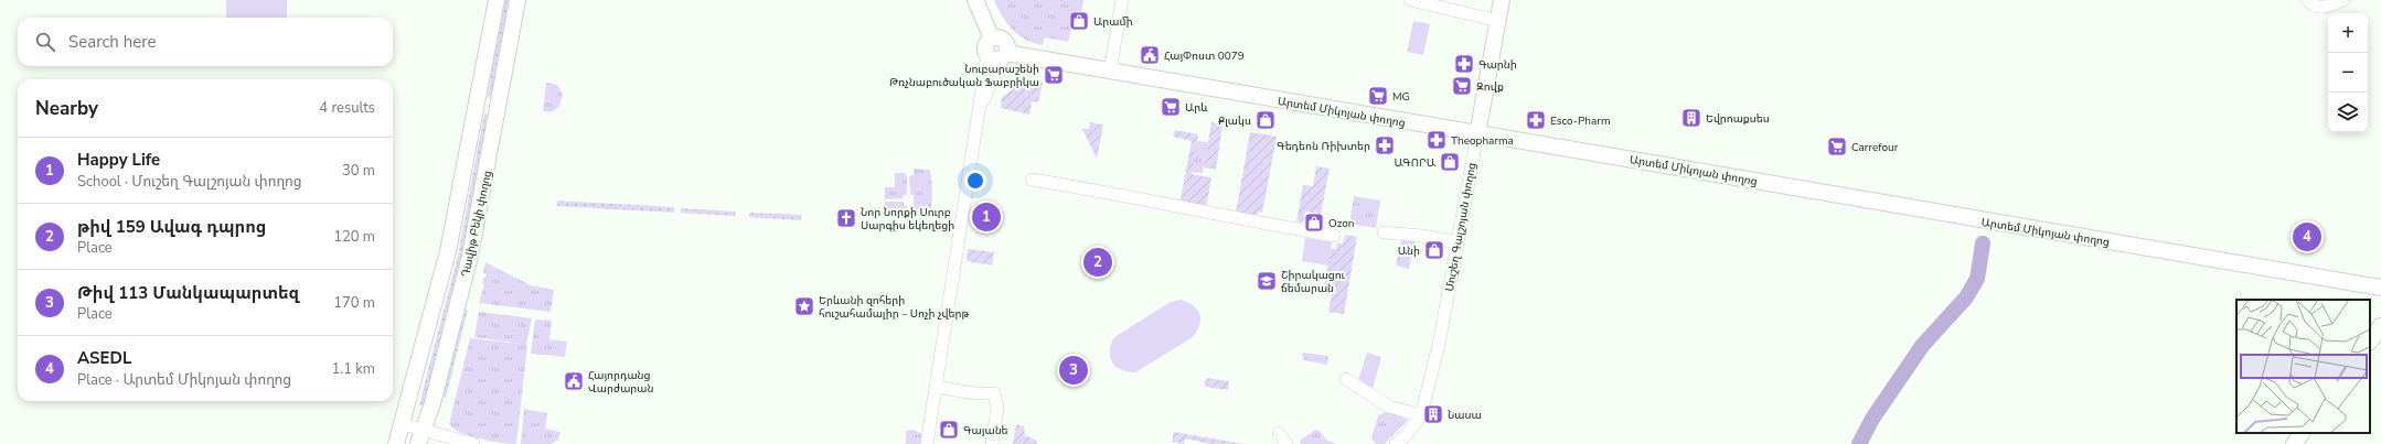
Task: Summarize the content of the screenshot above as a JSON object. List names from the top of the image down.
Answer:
{
  "streets": {
    "main road": ["Արտեմ Միկոյան փողոց", "Դավիթ Բեկի փողոց", "Մուշեղ Գալշոյան փողոց"]
  },
  "crossings": [
    ["Արտեմ Միկոյան փողոց", "Մուշեղ Գալշոյան փողոց"]
  ],
  "places": {
    "shop": [
      "Արամի",
      "Քլակս",
      "ԱԳՈՐԱ",
      "Ozon",
      "Անի",
      "Գայանե"
    ],
    "public building": ["ՀայՓոստ 0079", "Հայորդանց Վարժարան"],
    "pharmacy": [
      "Գարնի",
      "Esco-Pharm",
      "Theopharma",
      "Գեդեոն Ռիխտեր"
    ],
    "supermarket": [
      "Նուբարաշենի Թռչնաբուծական Ֆաբրիկա",
      "Զովք",
      "MG",
      "Արև",
      "Carrefour"
    ],
    "building": ["Եվրոաքսես", "Նասա"],
    "church": ["Նոր Նորքի Սուրբ Սարգիս եկեղեցի"],
    "school or university": ["Շիրակացու ճեմարան"],
    "place": ["Երևանի զոհերի հուշահամալիր – Սոչի չվերթ"]
  },
  "page": {
    "map_buttons": ["+", "−"],
    "search": "Search here",
    "heading": ["Nearby", "4 results"],
    "list": [
      {
        "mark": "1",
        "name": "Happy Life",
        "note": "School · Մուշեղ Գալշոյան փողոց",
        "value": "30 m"
      },
      {
        "mark": "2",
        "name": "թիվ 159 Ավագ դպրոց",
        "note": "Place",
        "value": "120 m"
      },
      {
        "mark": "3",
        "name": "Թիվ 113 Մանկապարտեզ",
        "note": "Place",
        "value": "170 m"
      },
      {
        "mark": "4",
        "name": "ASEDL",
        "note": "Place · Արտեմ Միկոյան փողոց",
        "value": "1.1 km"
      }
    ],
    "pins": [
      "1",
      "4",
      "2",
      "3"
    ]
  }
}
